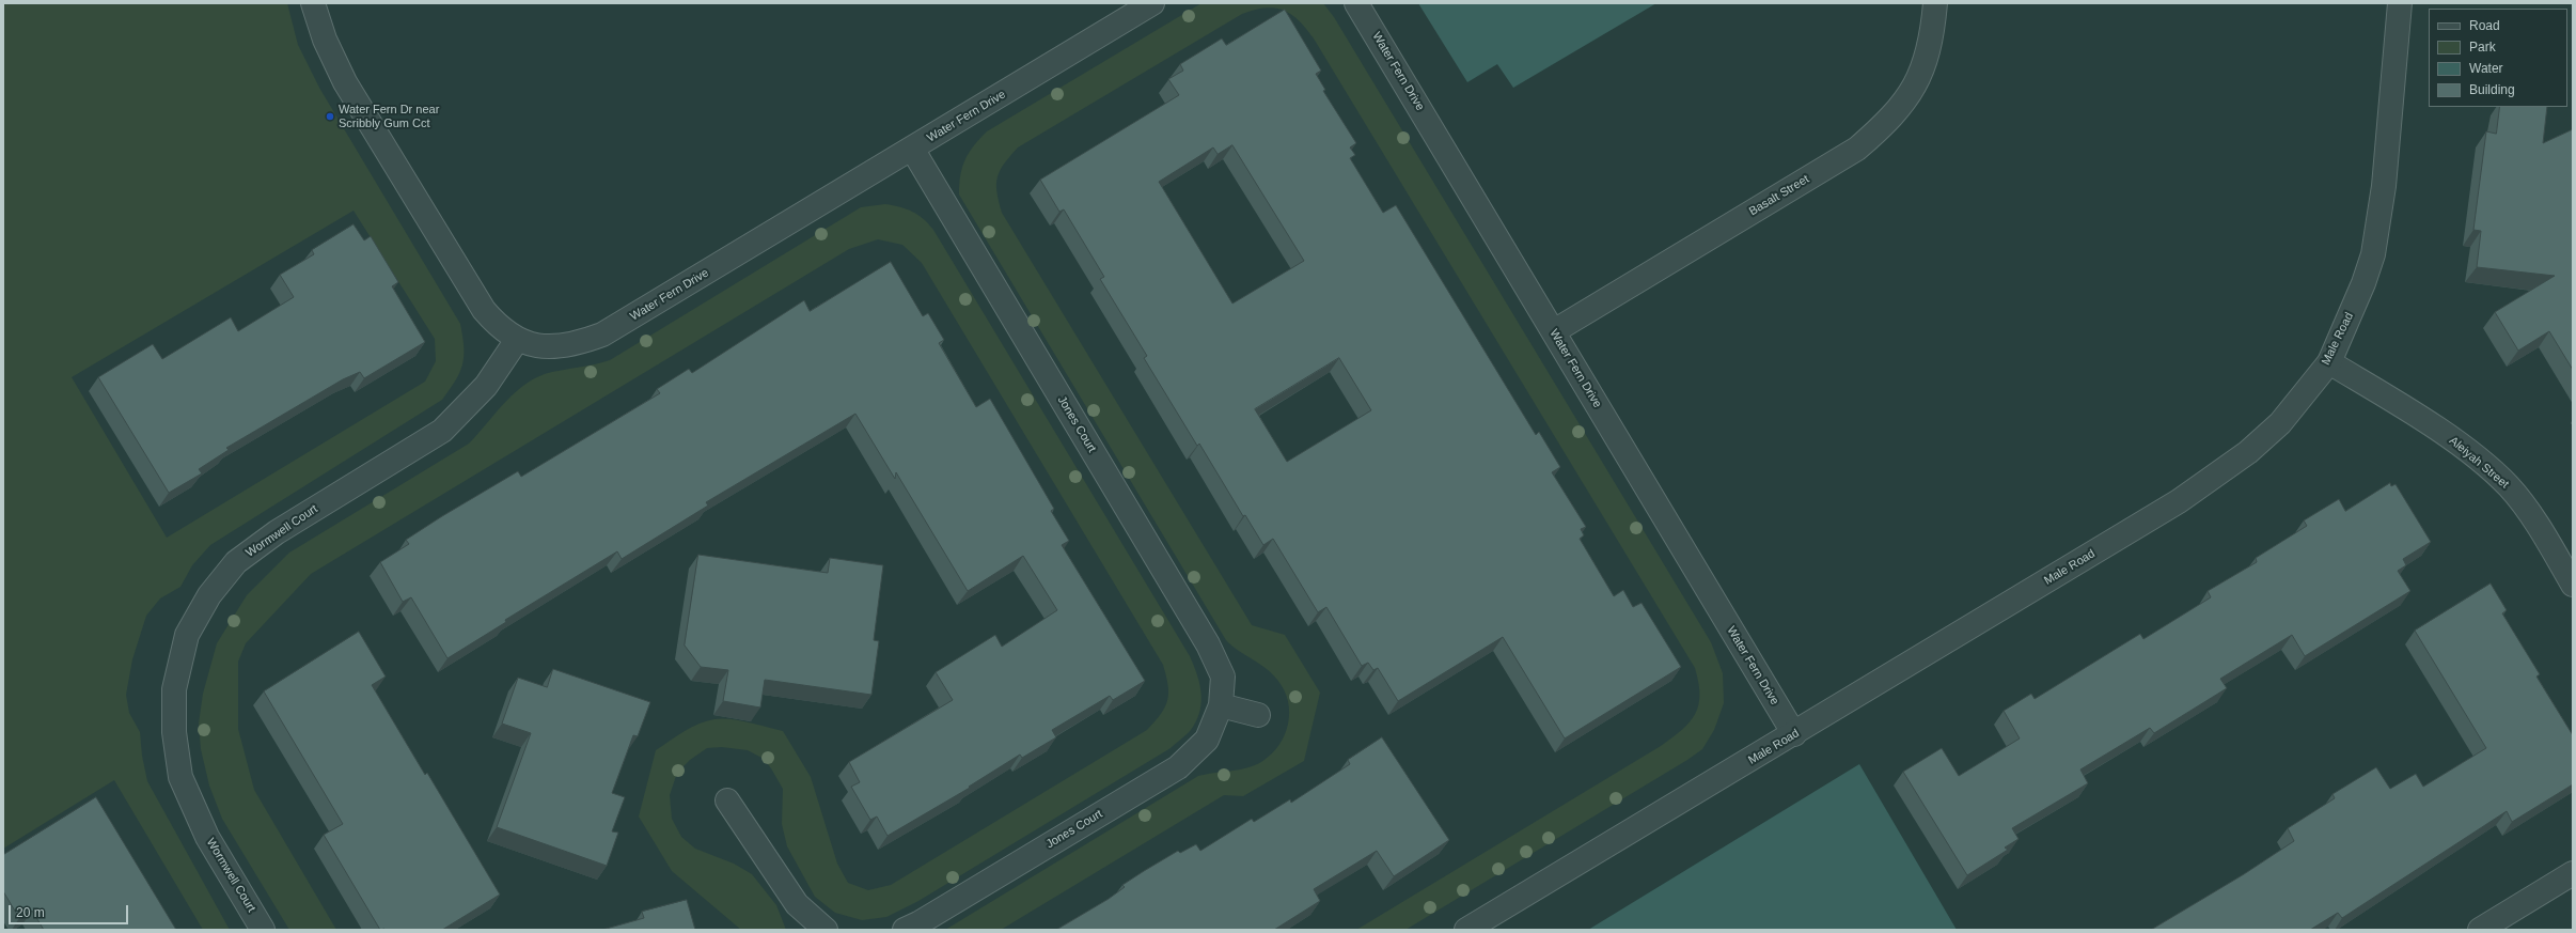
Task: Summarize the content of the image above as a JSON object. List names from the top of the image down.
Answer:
{
  "streets": {
    "street": [
      "Water Fern Drive",
      "Basalt Street",
      "Male Road",
      "Jones Court",
      "Aleiyah Street",
      "Wormwell Court"
    ]
  },
  "crossings": [
    ["Water Fern Drive", "Basalt Street"],
    ["Water Fern Drive", "Male Road"],
    ["Water Fern Drive", "Jones Court"],
    ["Water Fern Drive", "Wormwell Court"],
    ["Male Road", "Aleiyah Street"]
  ],
  "places": ["Water Fern Dr near Scribbly Gum Cct"],
  "legend": [
    "Road",
    "Park",
    "Water",
    "Building"
  ],
  "scale_bar": "20 m"
}
